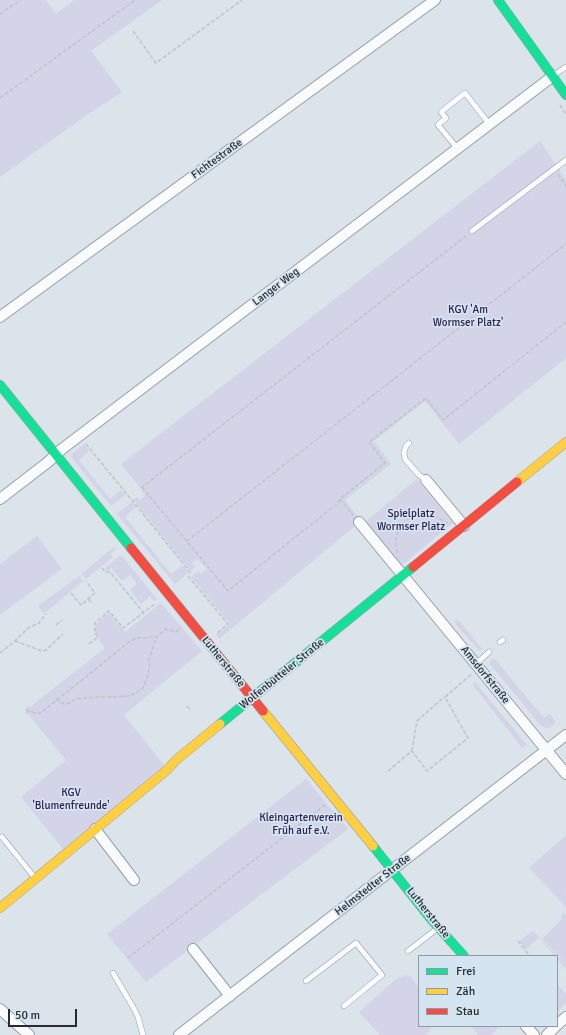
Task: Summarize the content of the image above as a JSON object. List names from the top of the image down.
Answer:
{
  "streets": {
    "street": [
      "Fichtestraße",
      "Langer Weg",
      "Lutherstraße",
      "Wolfenbütteler Straße",
      "Amsdorfstraße",
      "Helmstedter Straße"
    ]
  },
  "crossings": [
    ["Langer Weg", "Lutherstraße"],
    ["Lutherstraße", "Wolfenbütteler Straße"],
    ["Lutherstraße", "Helmstedter Straße"],
    ["Wolfenbütteler Straße", "Amsdorfstraße"],
    ["Amsdorfstraße", "Helmstedter Straße"]
  ],
  "parks": [
    "KGV 'Am Wormser Platz'",
    "Spielplatz Wormser Platz",
    "KGV 'Blumenfreunde'",
    "Kleingartenverein Früh auf e.V."
  ],
  "legend": ["Frei", "Zäh", "Stau"],
  "scale_bar": "50 m"
}
